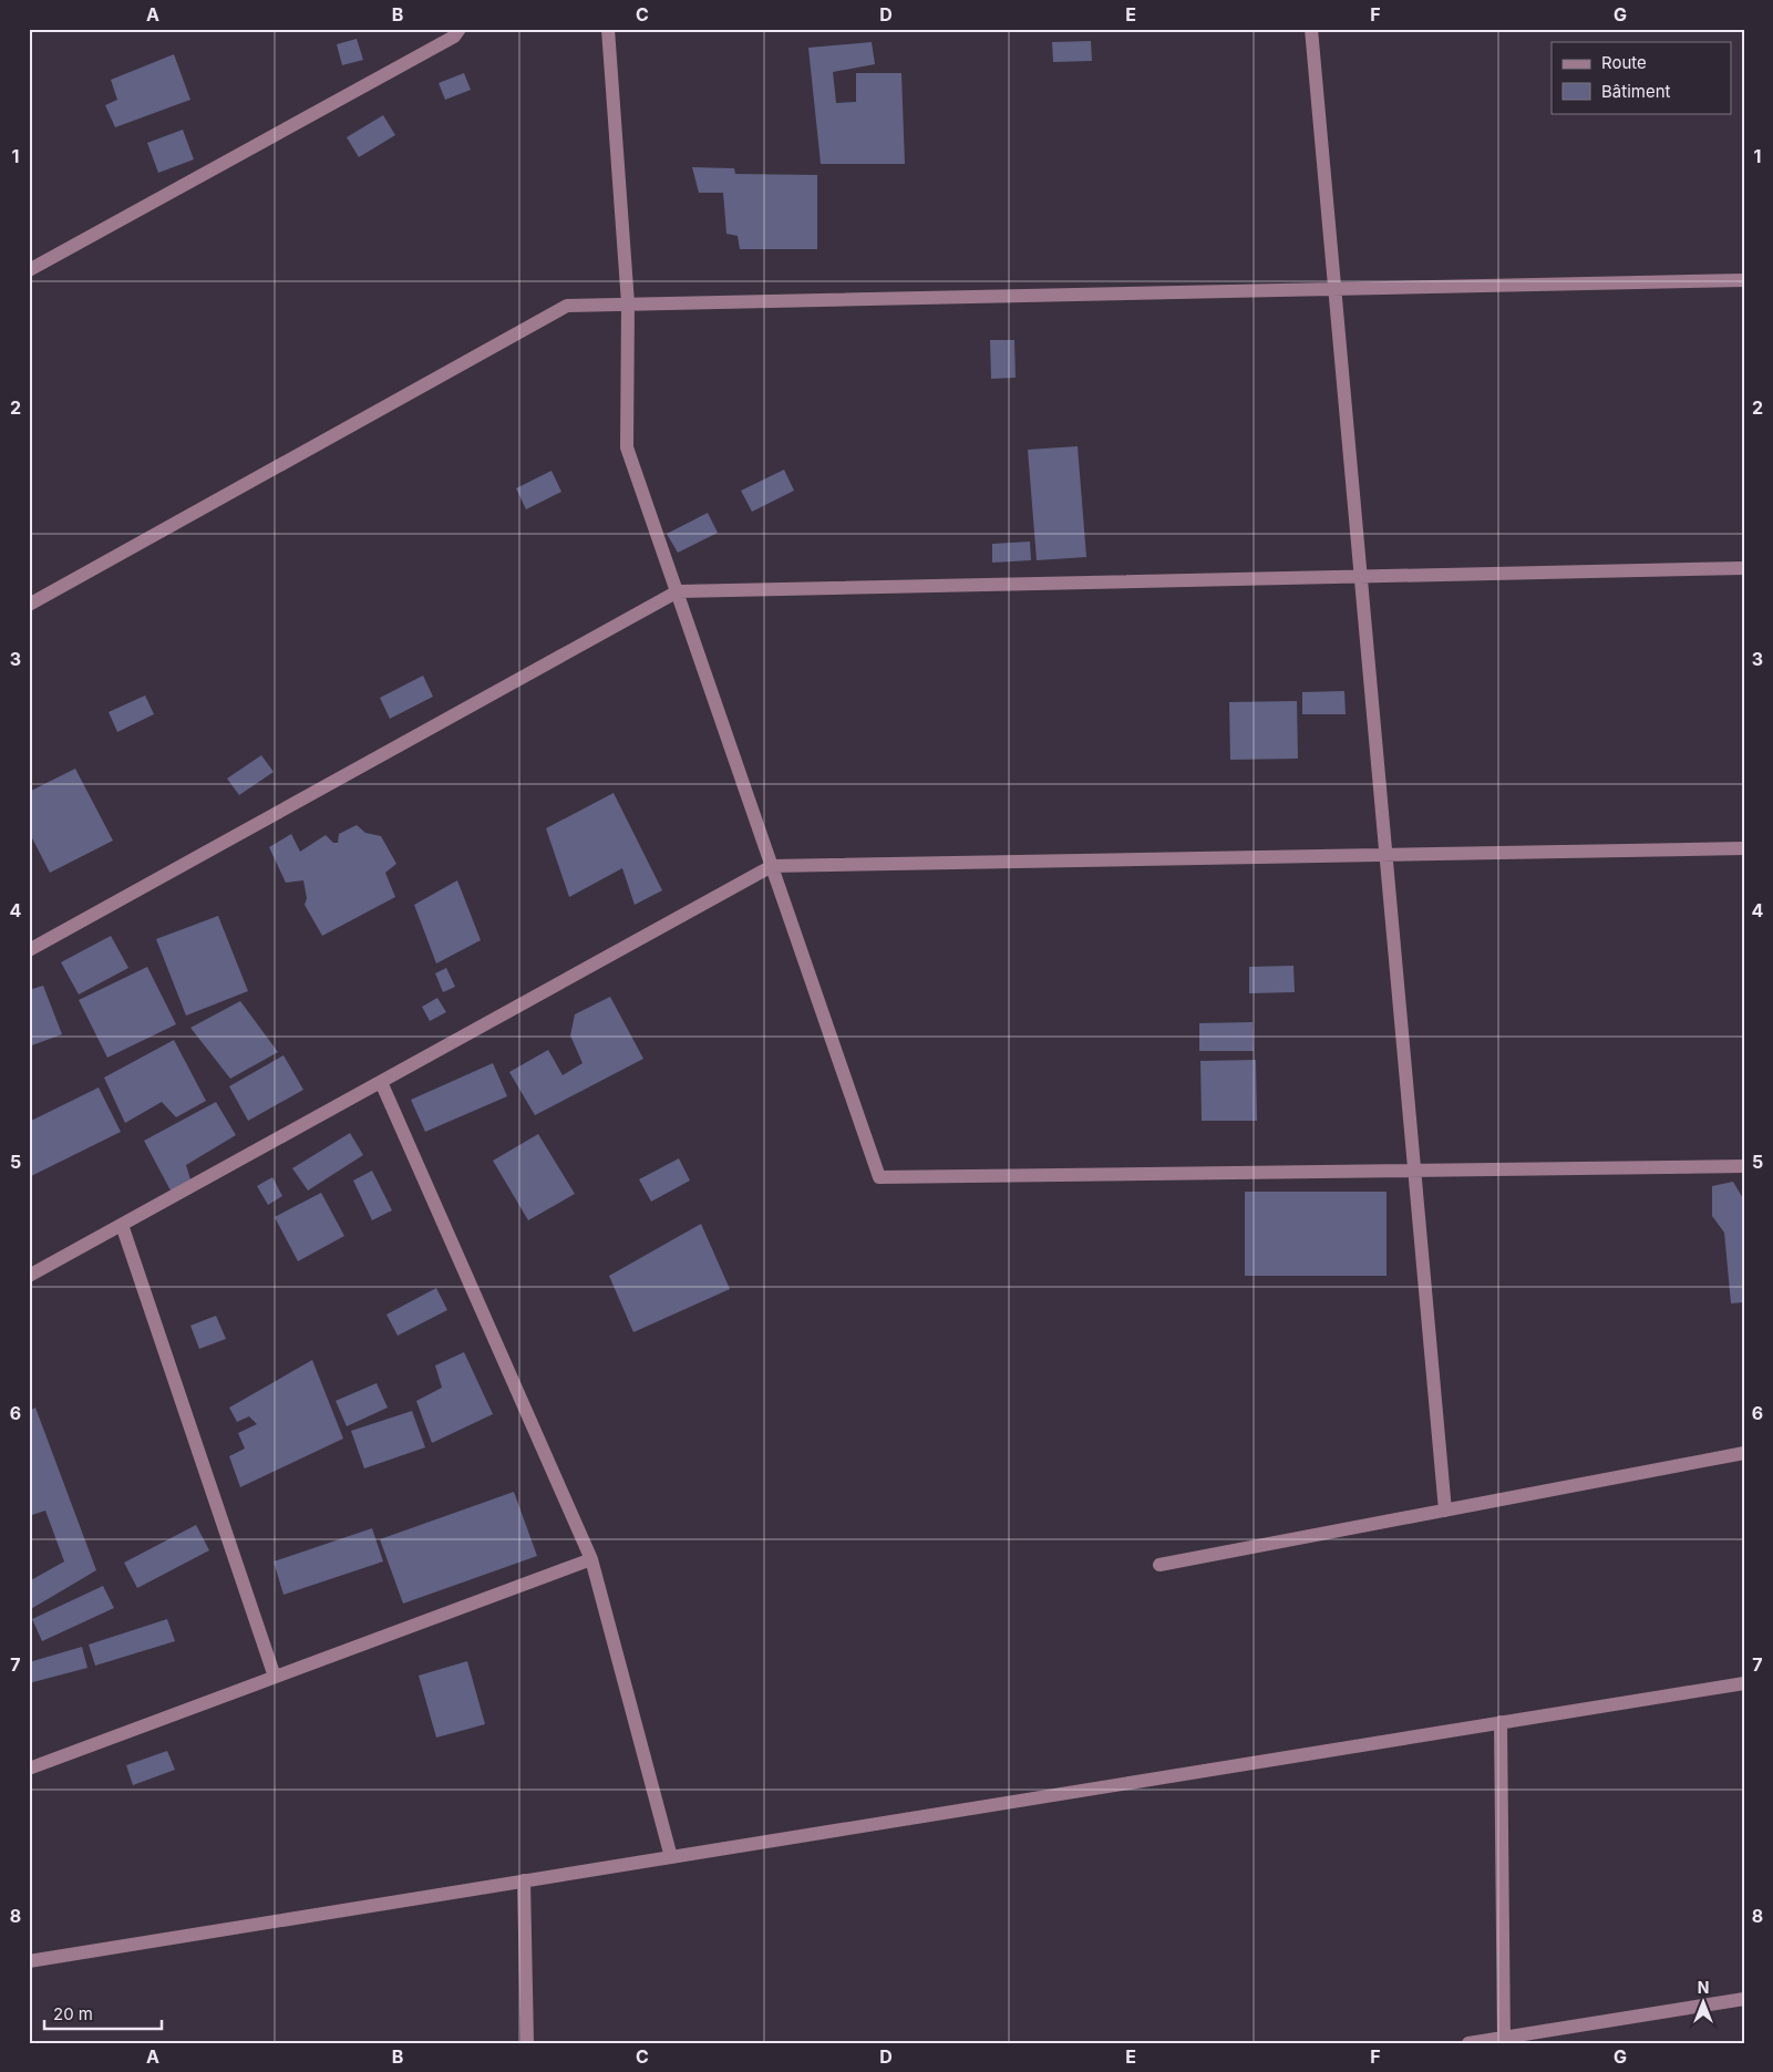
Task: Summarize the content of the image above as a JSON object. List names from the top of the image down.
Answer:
{
  "legend": ["Route", "Bâtiment"],
  "scale_bar": "20 m",
  "north": "top",
  "grid": {
    "columns": [
      "A",
      "B",
      "C",
      "D",
      "E",
      "F",
      "G"
    ],
    "rows": [
      "1",
      "2",
      "3",
      "4",
      "5",
      "6",
      "7",
      "8"
    ]
  }
}
